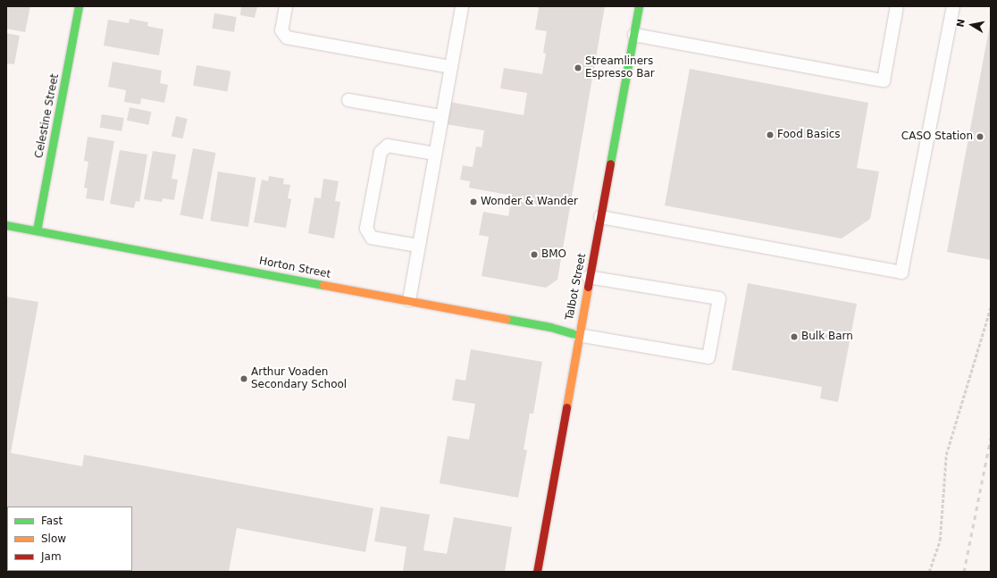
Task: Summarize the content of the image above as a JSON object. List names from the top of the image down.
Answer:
{
  "streets": {
    "street": ["Celestine Street", "Horton Street", "Talbot Street"]
  },
  "crossings": [
    ["Celestine Street", "Horton Street"],
    ["Horton Street", "Talbot Street"]
  ],
  "places": [
    "Streamliners Espresso Bar",
    "Food Basics",
    "CASO Station",
    "Wonder & Wander",
    "BMO",
    "Bulk Barn",
    "Arthur Voaden Secondary School"
  ],
  "legend": ["Fast", "Slow", "Jam"],
  "north": "left"
}
